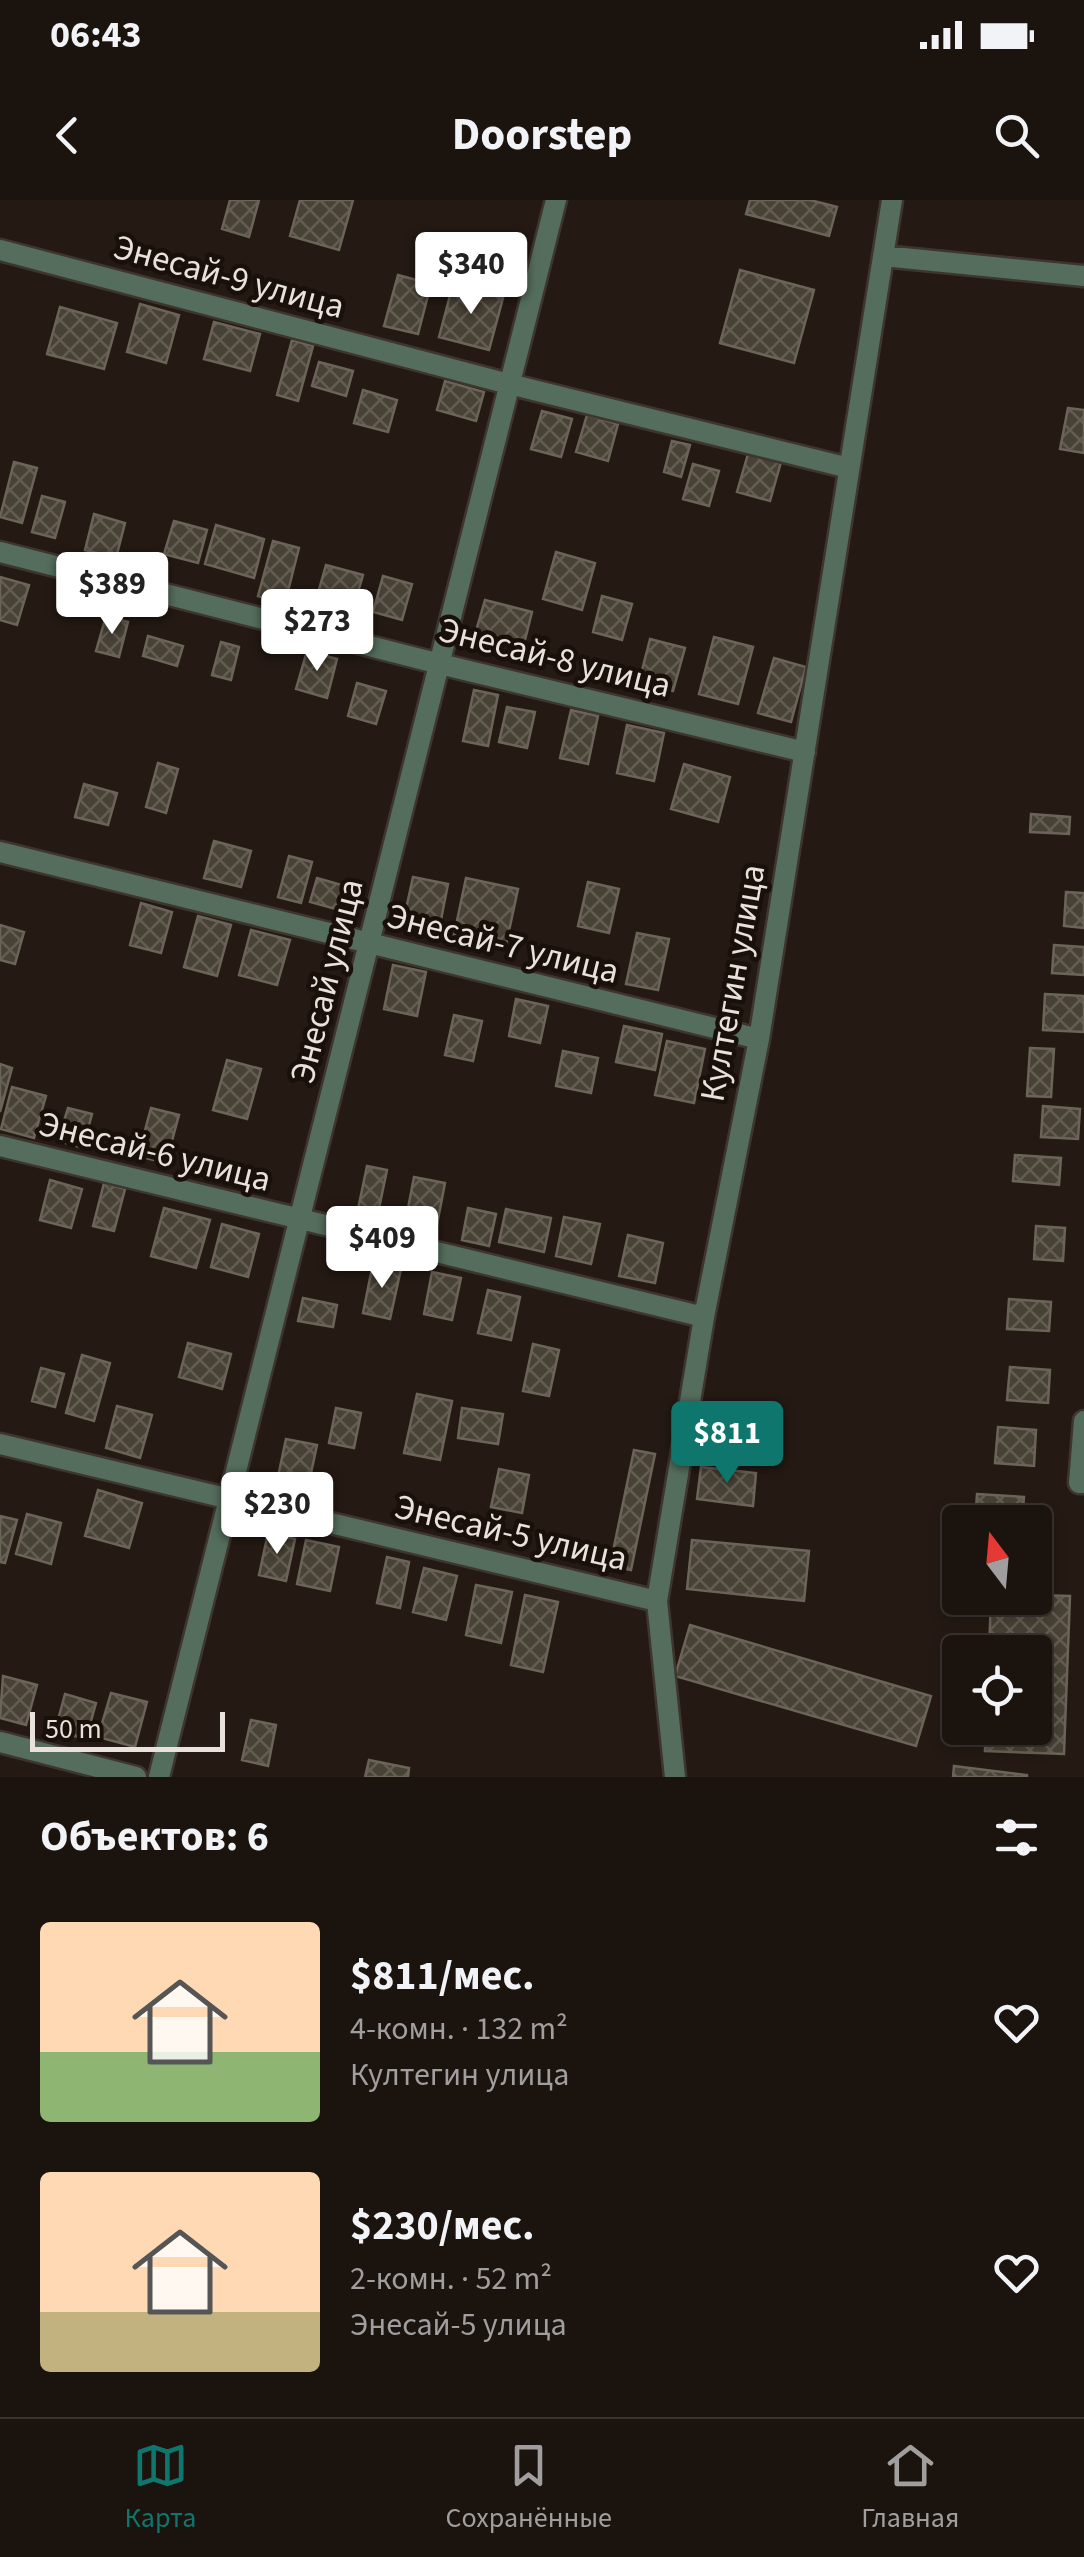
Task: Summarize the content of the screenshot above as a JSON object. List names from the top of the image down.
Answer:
{
  "streets": {
    "street": [
      "Энесай-9 улица",
      "Энесай-8 улица",
      "Энесай-7 улица",
      "Энесай улица",
      "Култегин улица",
      "Энесай-6 улица",
      "Энесай-5 улица"
    ]
  },
  "crossings": [
    ["Энесай-9 улица", "Энесай улица"],
    ["Энесай-9 улица", "Култегин улица"],
    ["Энесай-8 улица", "Энесай улица"],
    ["Энесай-8 улица", "Култегин улица"],
    ["Энесай-7 улица", "Энесай улица"],
    ["Энесай-7 улица", "Култегин улица"],
    ["Энесай улица", "Энесай-6 улица"],
    ["Энесай улица", "Энесай-5 улица"],
    ["Култегин улица", "Энесай-6 улица"],
    ["Култегин улица", "Энесай-5 улица"]
  ],
  "scale_bar": "50 m",
  "north": "top",
  "page": {
    "status": "06:43",
    "header": "Doorstep",
    "price": [
      "$340",
      "$389",
      "$273",
      "$409",
      "$811",
      "$230"
    ],
    "scale": "50 m",
    "heading": "Объектов: 6",
    "list": [
      {
        "name": "$811/мес.",
        "note": "4-комн. · 132 m² · Култегин улица"
      },
      {
        "name": "$230/мес.",
        "note": "2-комн. · 52 m² · Энесай-5 улица"
      }
    ],
    "tabs": ["Карта", "Сохранённые", "Главная"]
  }
}
